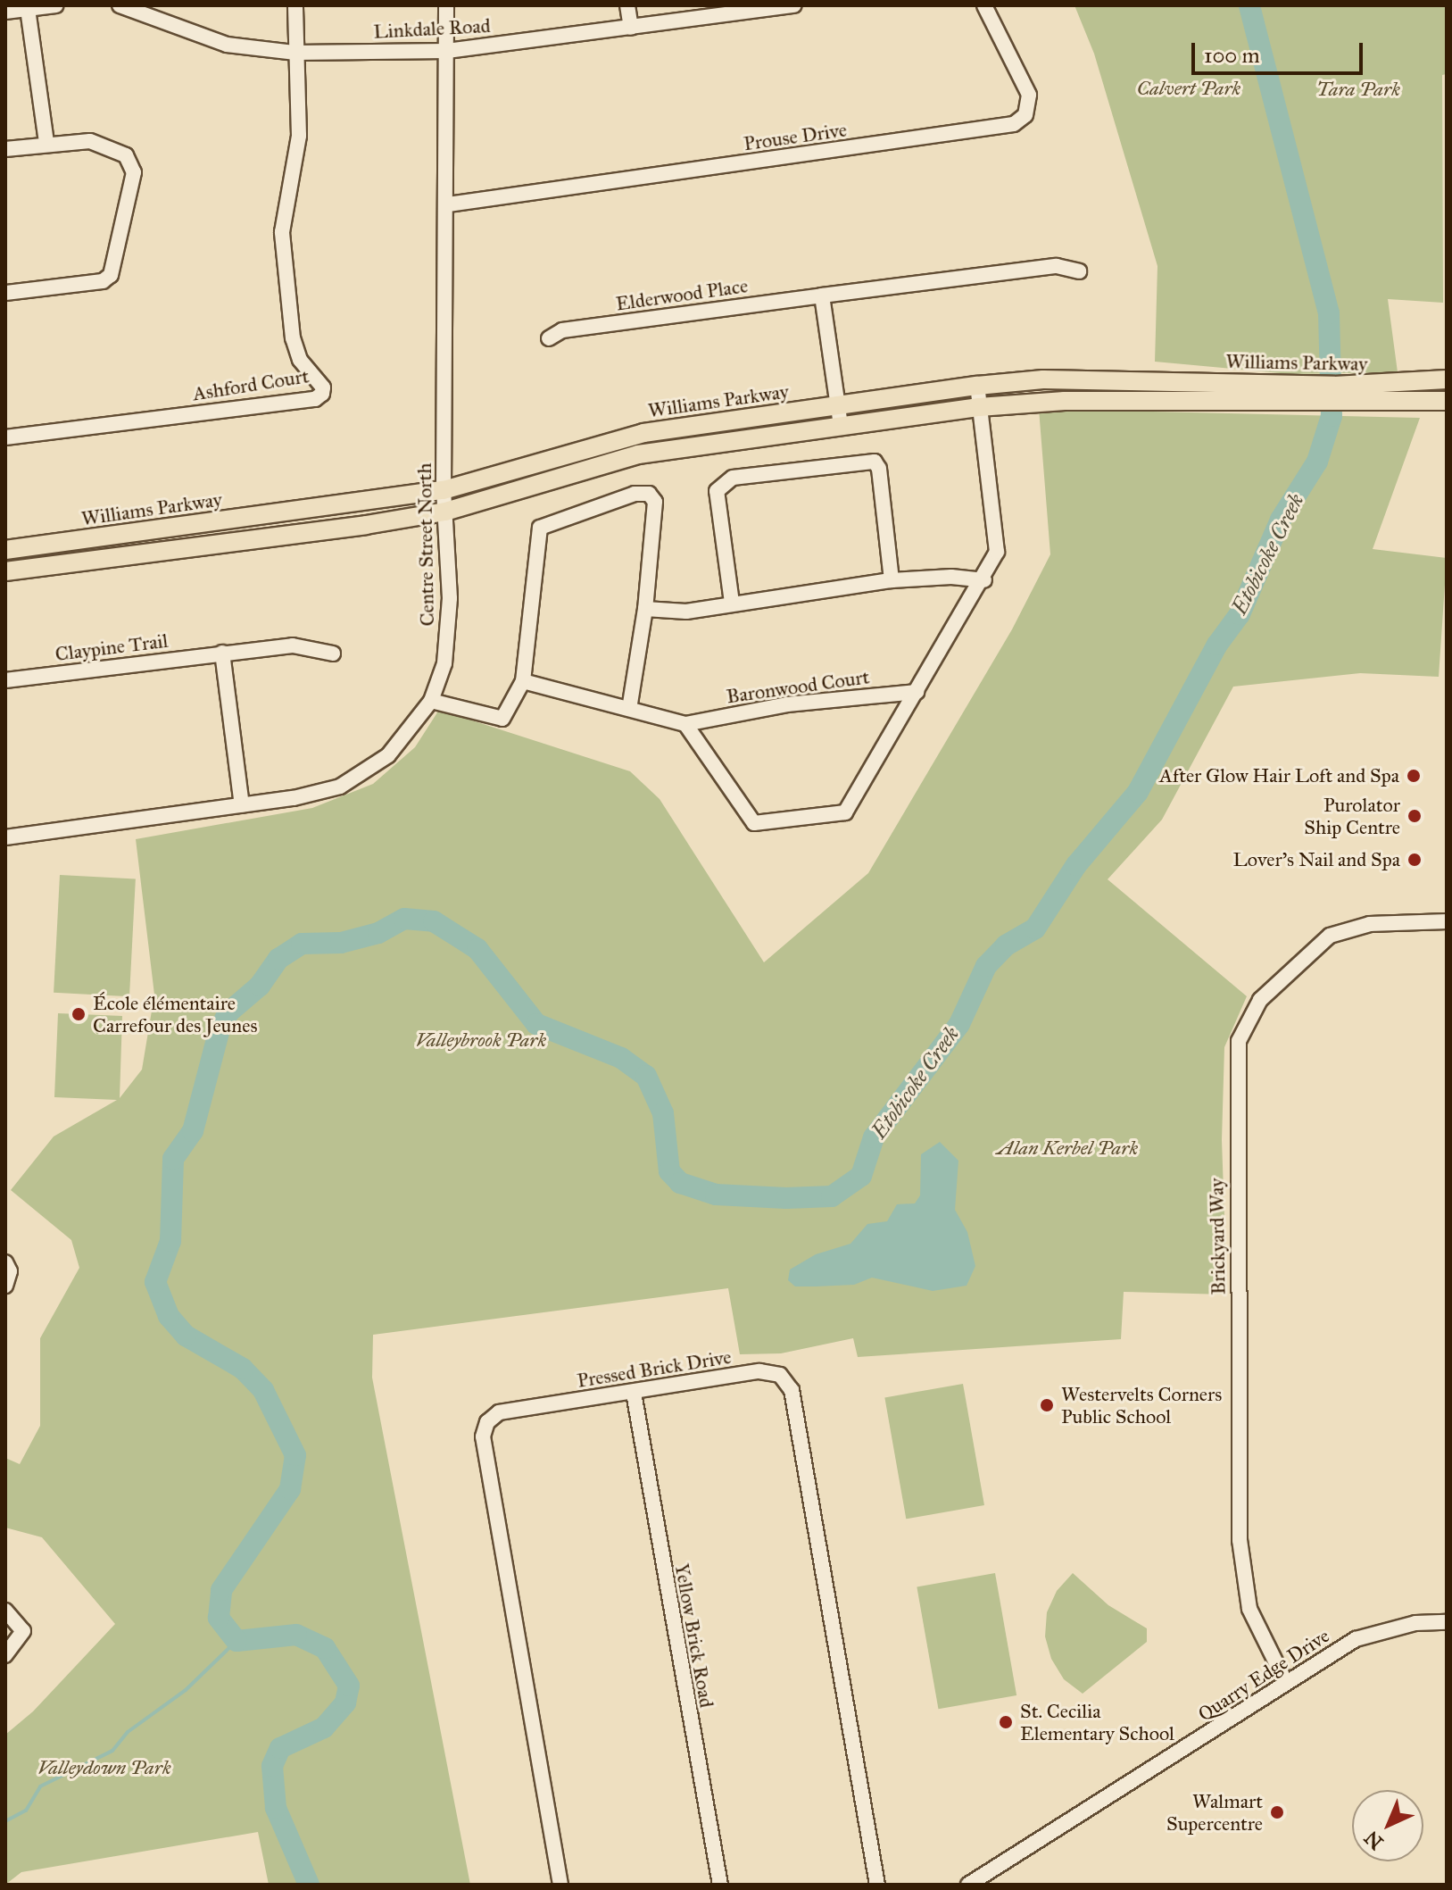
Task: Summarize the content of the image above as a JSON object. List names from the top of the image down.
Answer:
{
  "streets": {
    "main road": ["Williams Parkway"],
    "street": [
      "Linkdale Road",
      "Prouse Drive",
      "Elderwood Place",
      "Ashford Court",
      "Centre Street North",
      "Claypine Trail",
      "Baronwood Court",
      "Brickyard Way",
      "Pressed Brick Drive",
      "Yellow Brick Road",
      "Quarry Edge Drive"
    ]
  },
  "crossings": [
    ["Linkdale Road", "Ashford Court"],
    ["Linkdale Road", "Centre Street North"],
    ["Prouse Drive", "Centre Street North"],
    ["Williams Parkway", "Centre Street North"],
    ["Brickyard Way", "Quarry Edge Drive"],
    ["Pressed Brick Drive", "Yellow Brick Road"]
  ],
  "water": ["Etobicoke Creek"],
  "parks": [
    "Calvert Park",
    "Tara Park",
    "Valleybrook Park",
    "Alan Kerbel Park",
    "Valleydown Park"
  ],
  "places": [
    "After Glow Hair Loft and Spa",
    "Purolator Ship Centre",
    "Lover's Nail and Spa",
    "École élémentaire Carrefour des Jeunes",
    "Westervelts Corners Public School",
    "St. Cecilia Elementary School",
    "Walmart Supercentre"
  ],
  "scale_bar": "100 m",
  "north": "bottom left"
}
